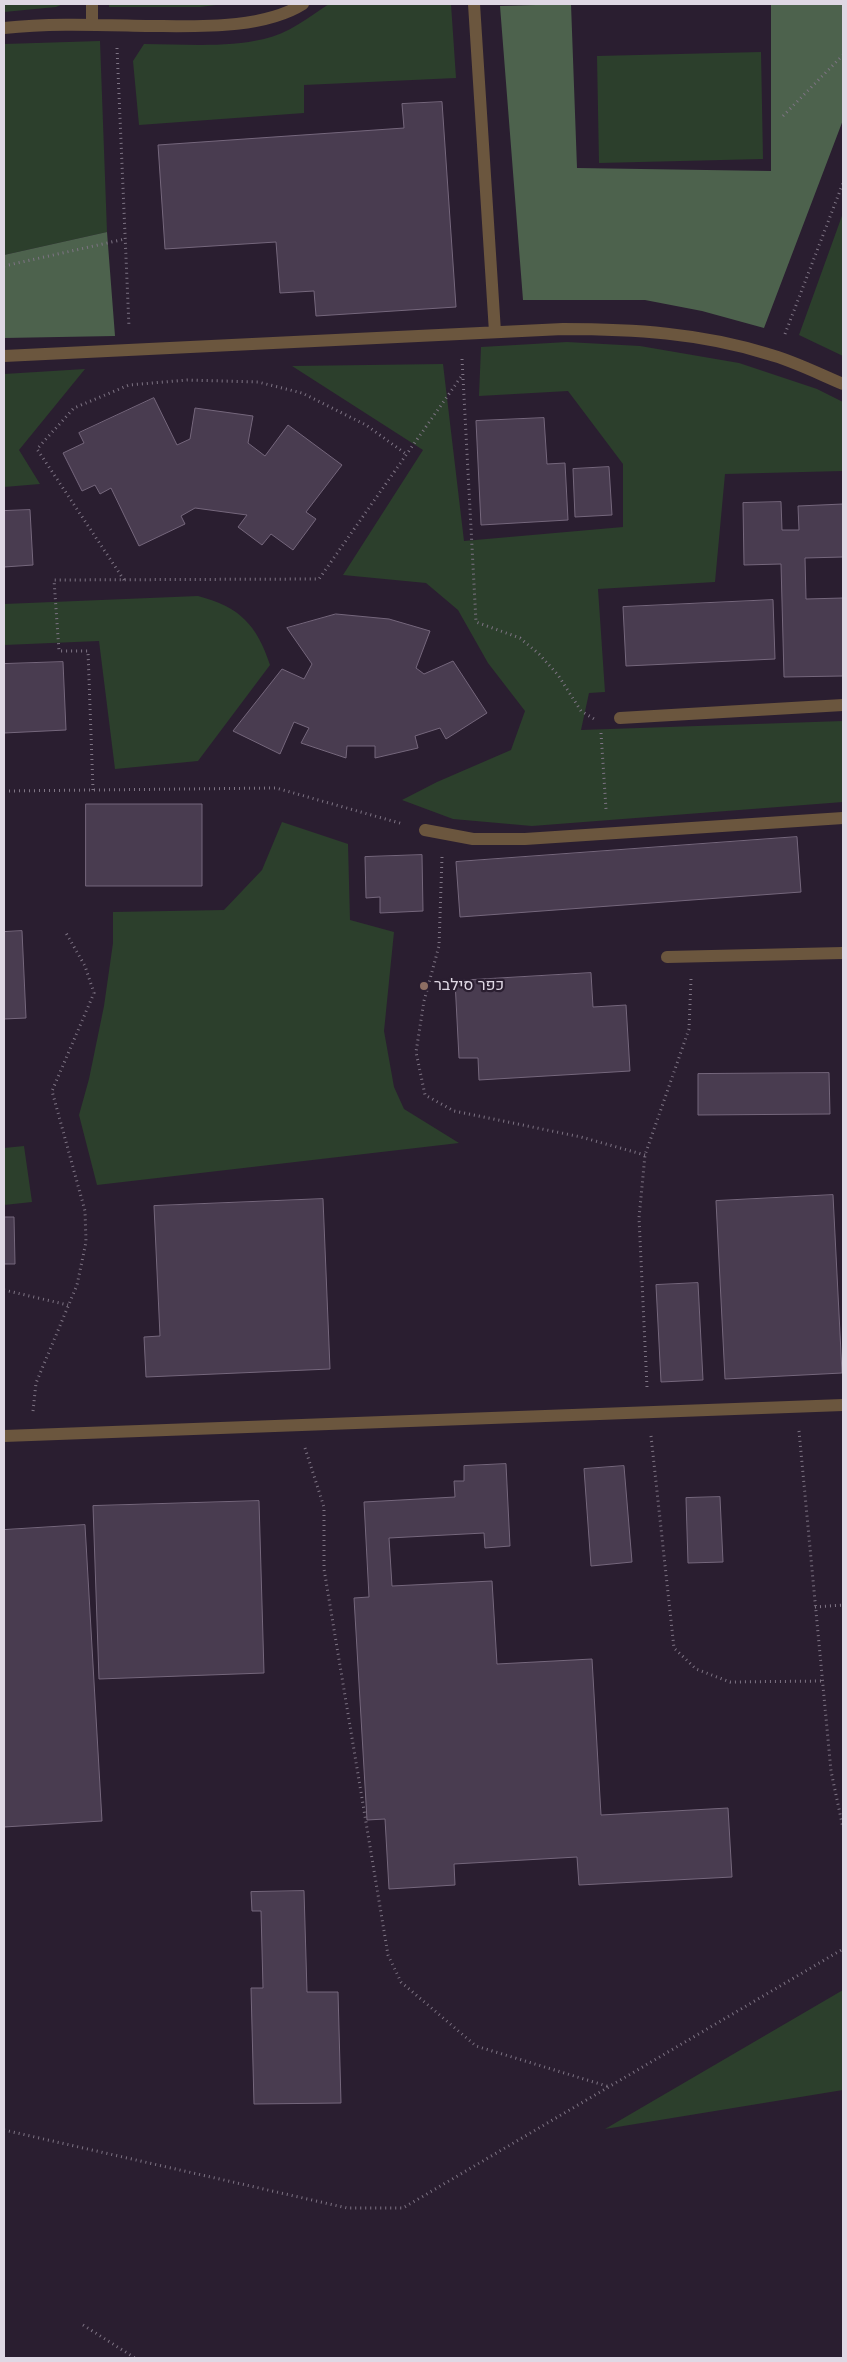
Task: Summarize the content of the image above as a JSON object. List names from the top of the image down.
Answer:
{
  "places": ["כפר סילבר"]
}
